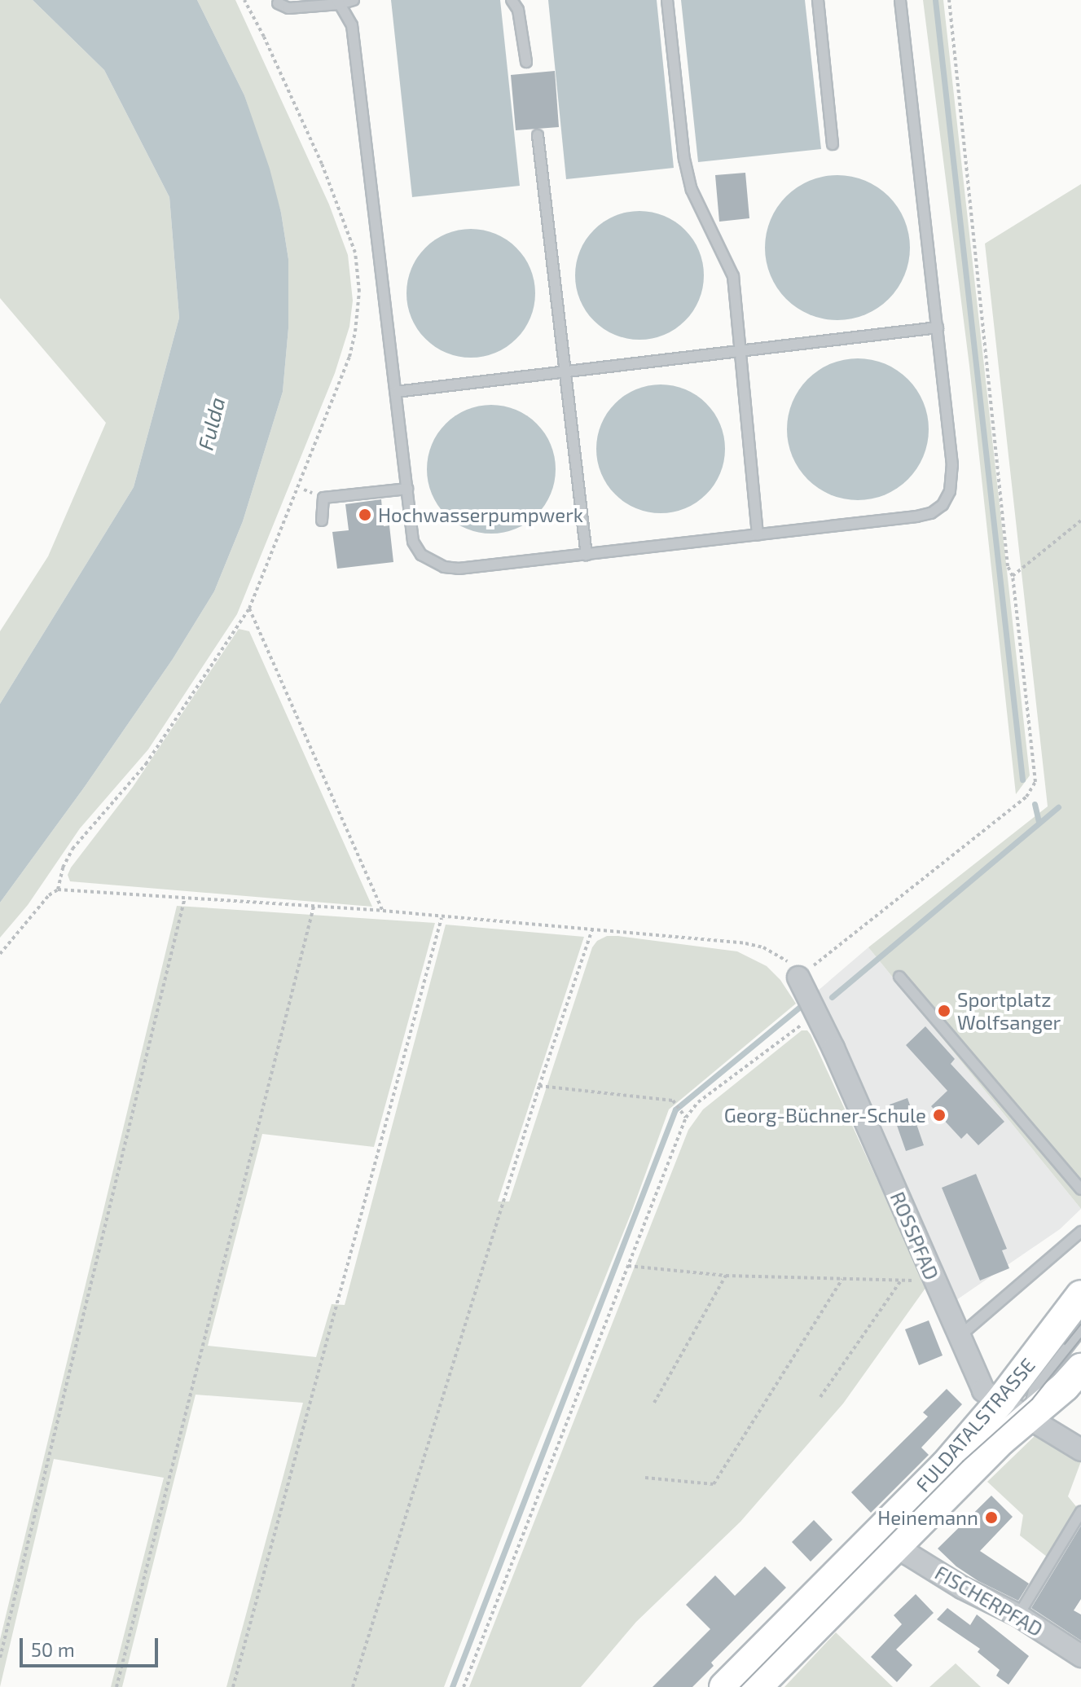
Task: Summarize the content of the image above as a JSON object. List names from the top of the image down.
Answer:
{
  "streets": {
    "main road": ["FULDATALSTRASSE"],
    "street": ["ROSSPFAD", "FISCHERPFAD"]
  },
  "crossings": [
    ["ROSSPFAD", "FULDATALSTRASSE"],
    ["FULDATALSTRASSE", "FISCHERPFAD"]
  ],
  "water": ["Fulda"],
  "places": [
    "Hochwasserpumpwerk",
    "Sportplatz Wolfsanger",
    "Georg-Büchner-Schule",
    "Heinemann"
  ],
  "scale_bar": "50 m"
}
